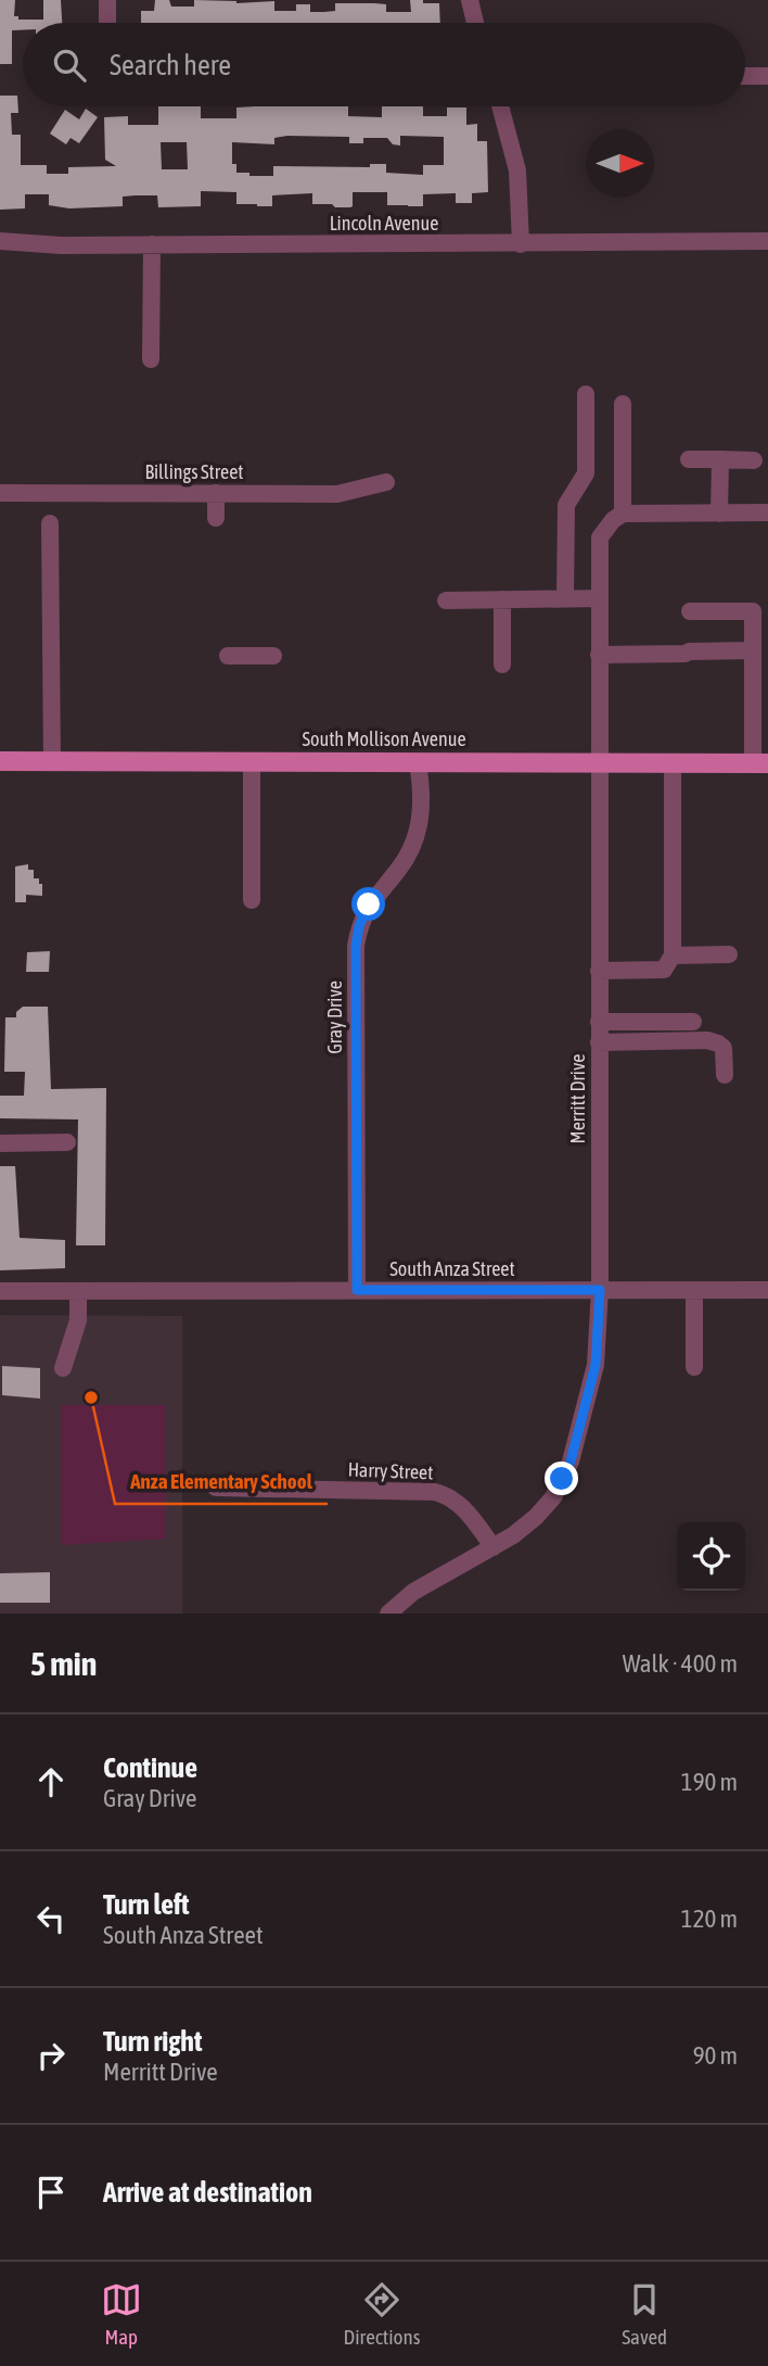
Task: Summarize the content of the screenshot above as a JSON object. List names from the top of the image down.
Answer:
{
  "streets": {
    "main road": ["South Mollison Avenue"],
    "street": [
      "Lincoln Avenue",
      "Billings Street",
      "Gray Drive",
      "Merritt Drive",
      "South Anza Street",
      "Harry Street"
    ]
  },
  "crossings": [
    ["South Mollison Avenue", "Gray Drive"],
    ["South Mollison Avenue", "Merritt Drive"],
    ["Gray Drive", "South Anza Street"],
    ["Merritt Drive", "South Anza Street"],
    ["Merritt Drive", "Harry Street"]
  ],
  "places": ["Anza Elementary School"],
  "north": "right",
  "page": {
    "search": "Search here",
    "heading": ["5 min", "Walk · 400 m"],
    "list": [
      ["Continue", "Gray Drive", "190 m"],
      ["Turn left", "South Anza Street", "120 m"],
      ["Turn right", "Merritt Drive", "90 m"],
      "Arrive at destination"
    ],
    "nav": ["Map", "Directions", "Saved"]
  }
}
